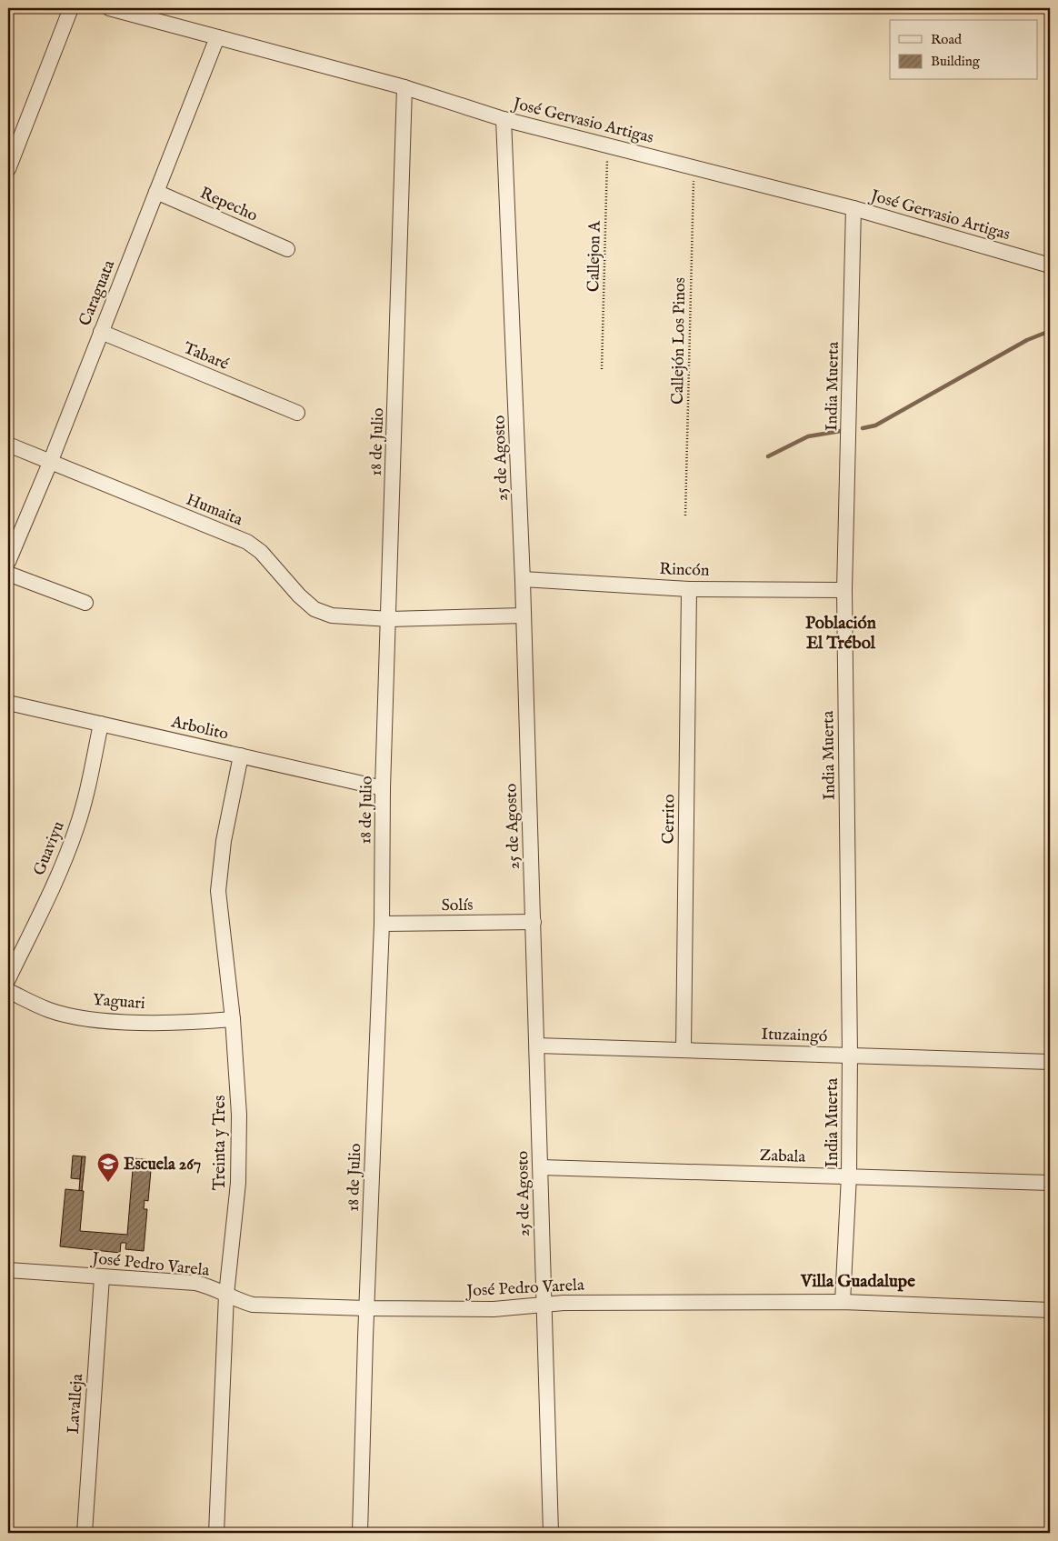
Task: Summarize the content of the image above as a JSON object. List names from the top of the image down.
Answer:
{
  "streets": {
    "street": [
      "José Gervasio Artigas",
      "Repecho",
      "Caraguata",
      "Tabaré",
      "India Muerta",
      "18 de Julio",
      "25 de Agosto",
      "Humaita",
      "Rincón",
      "Arbolito",
      "Cerrito",
      "Guaviyu",
      "Solís",
      "Yaguari",
      "Ituzaingó",
      "Treinta y Tres",
      "Zabala",
      "José Pedro Varela",
      "Lavalleja"
    ],
    "path": ["Callejon A", "Callejón Los Pinos"]
  },
  "crossings": [
    ["José Gervasio Artigas", "Callejon A"],
    ["José Gervasio Artigas", "Caraguata"],
    ["José Gervasio Artigas", "Callejón Los Pinos"],
    ["José Gervasio Artigas", "India Muerta"],
    ["José Gervasio Artigas", "18 de Julio"],
    ["José Gervasio Artigas", "25 de Agosto"],
    ["Repecho", "Caraguata"],
    ["Caraguata", "Tabaré"],
    ["Caraguata", "Humaita"],
    ["India Muerta", "Rincón"],
    ["India Muerta", "Ituzaingó"],
    ["India Muerta", "Zabala"],
    ["India Muerta", "José Pedro Varela"],
    ["18 de Julio", "Humaita"],
    ["18 de Julio", "Arbolito"],
    ["18 de Julio", "Solís"],
    ["18 de Julio", "José Pedro Varela"],
    ["25 de Agosto", "Rincón"],
    ["25 de Agosto", "Solís"],
    ["25 de Agosto", "Ituzaingó"],
    ["25 de Agosto", "Zabala"],
    ["25 de Agosto", "José Pedro Varela"],
    ["Rincón", "Cerrito"],
    ["Arbolito", "Guaviyu"],
    ["Arbolito", "Treinta y Tres"],
    ["Cerrito", "Ituzaingó"],
    ["Yaguari", "Treinta y Tres"],
    ["Treinta y Tres", "José Pedro Varela"],
    ["José Pedro Varela", "Lavalleja"]
  ],
  "districts": ["Población El Trébol", "Villa Guadalupe"],
  "places": {
    "school or university": ["Escuela 267"]
  },
  "legend": ["Road", "Building"]
}
